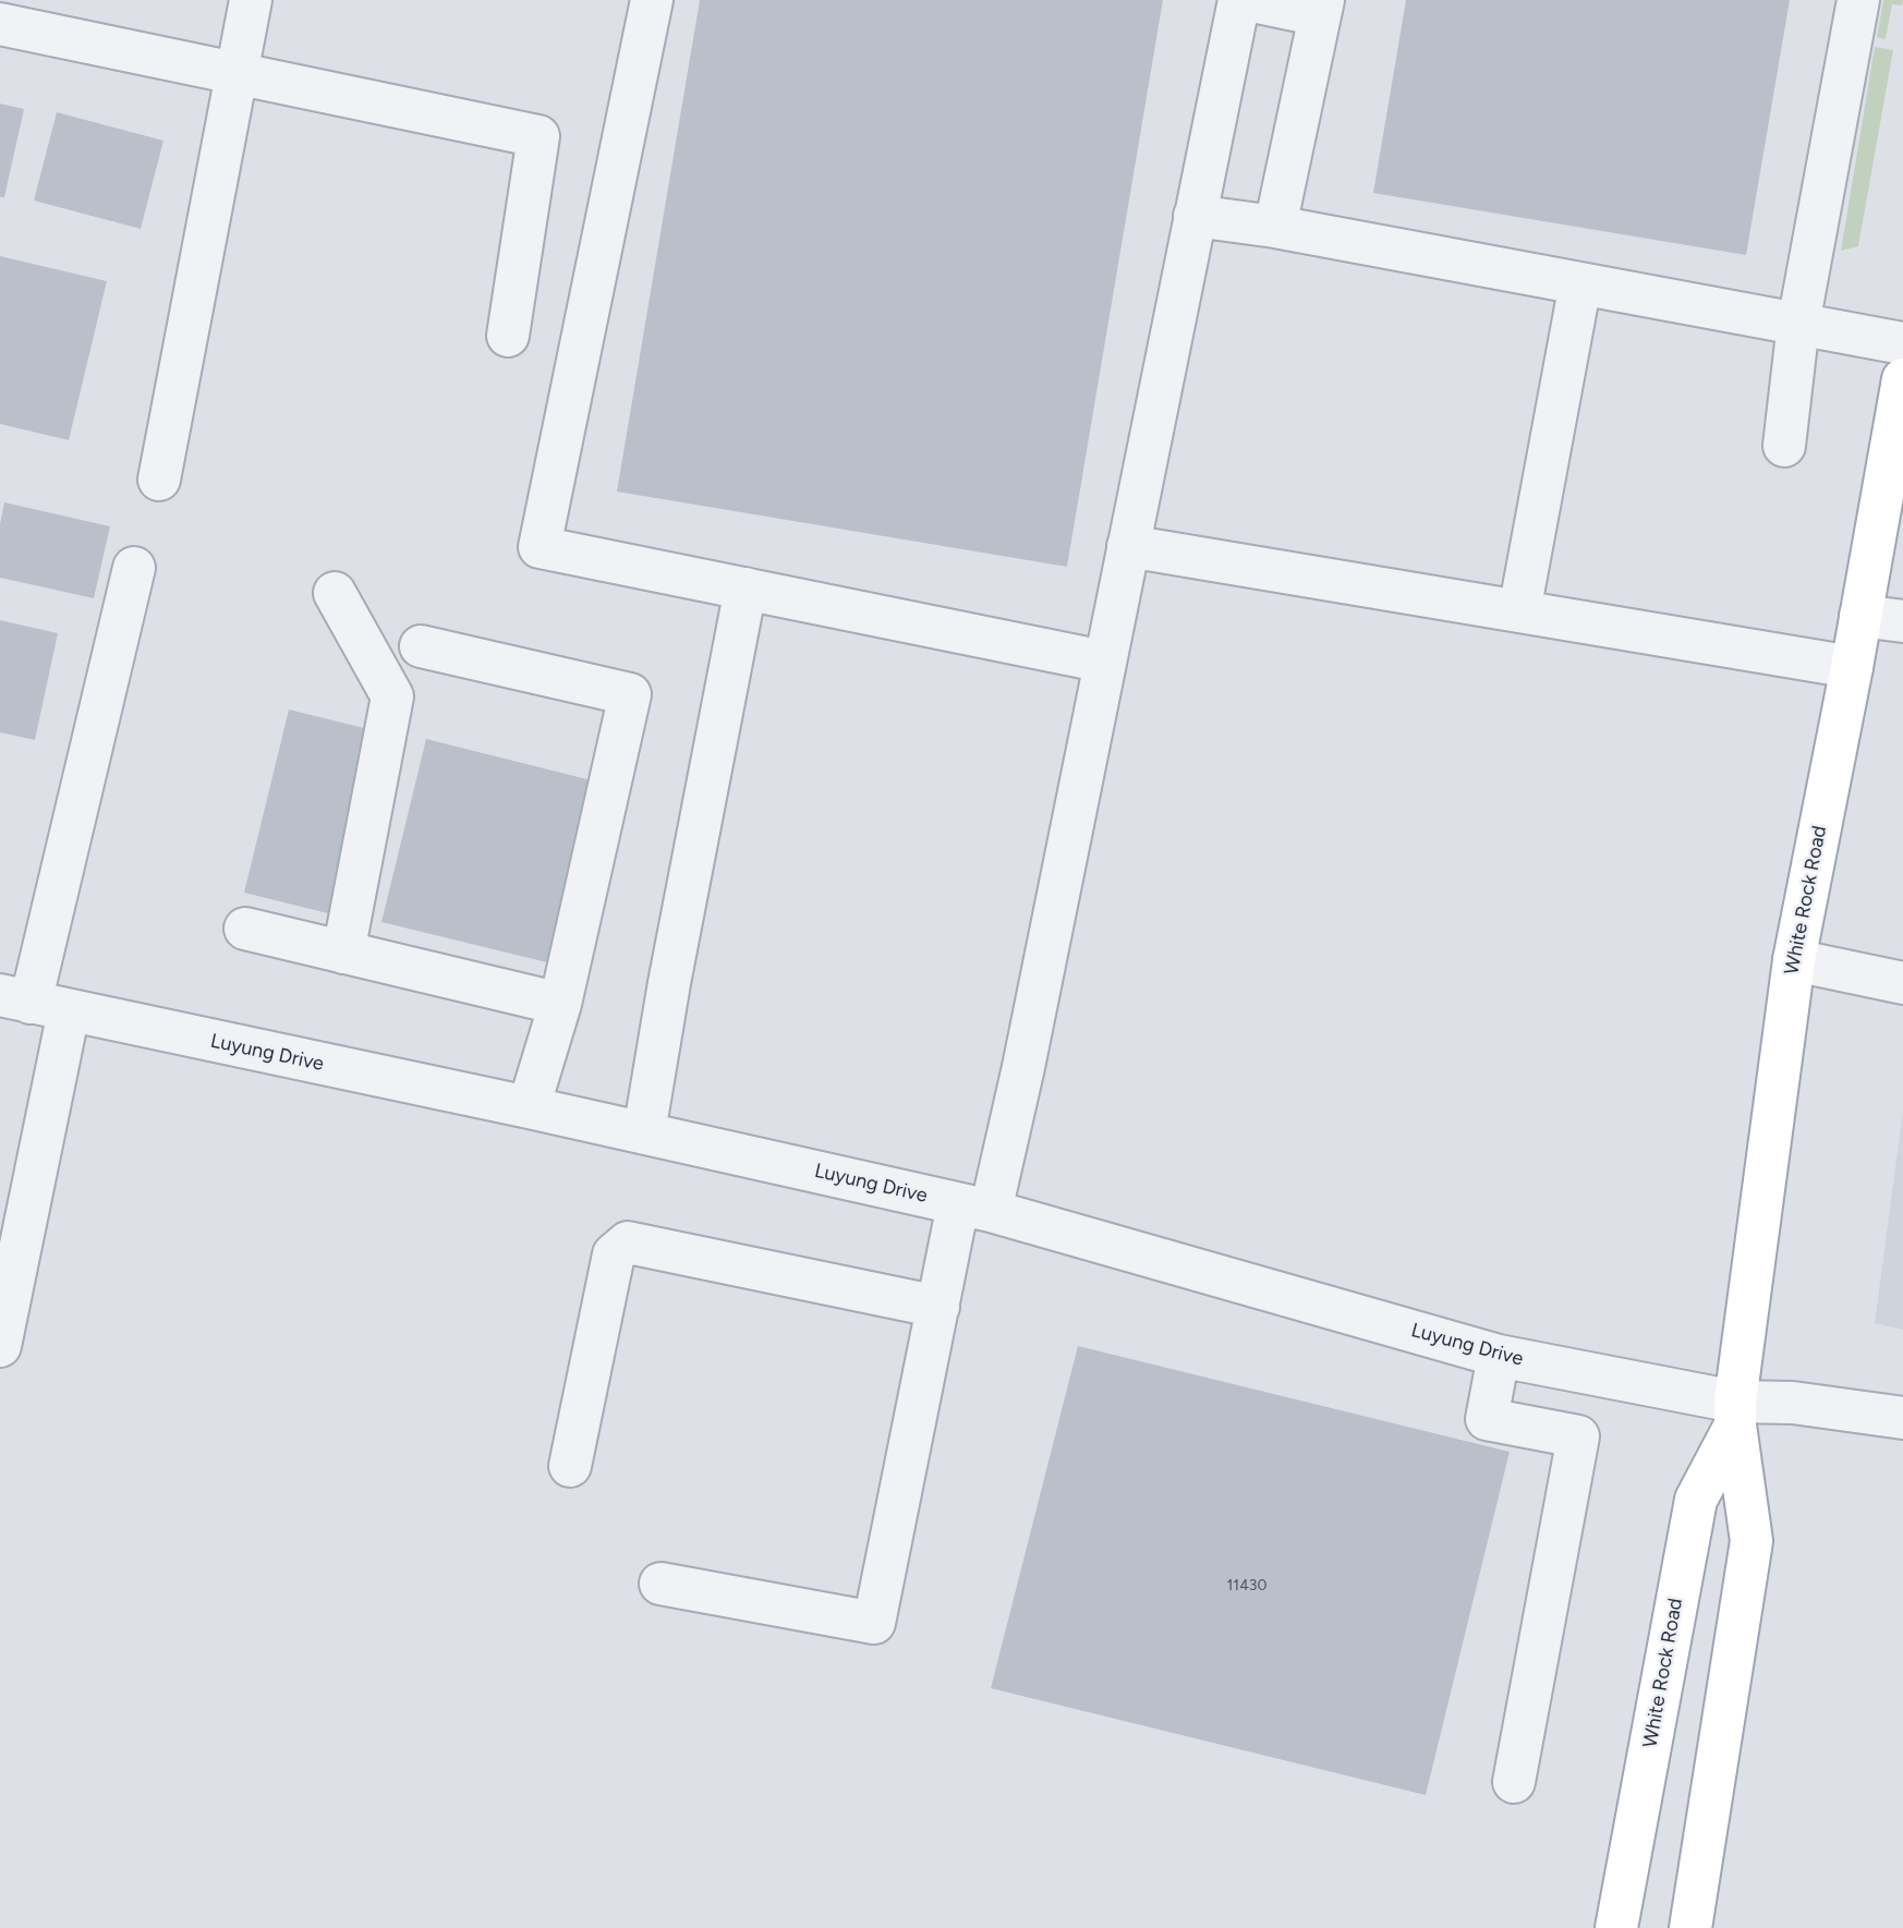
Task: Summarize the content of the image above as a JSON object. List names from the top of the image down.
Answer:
{
  "streets": {
    "main road": ["White Rock Road"],
    "street": ["Luyung Drive"]
  },
  "crossings": [
    ["White Rock Road", "Luyung Drive"]
  ],
  "house_numbers": ["11430"]
}
